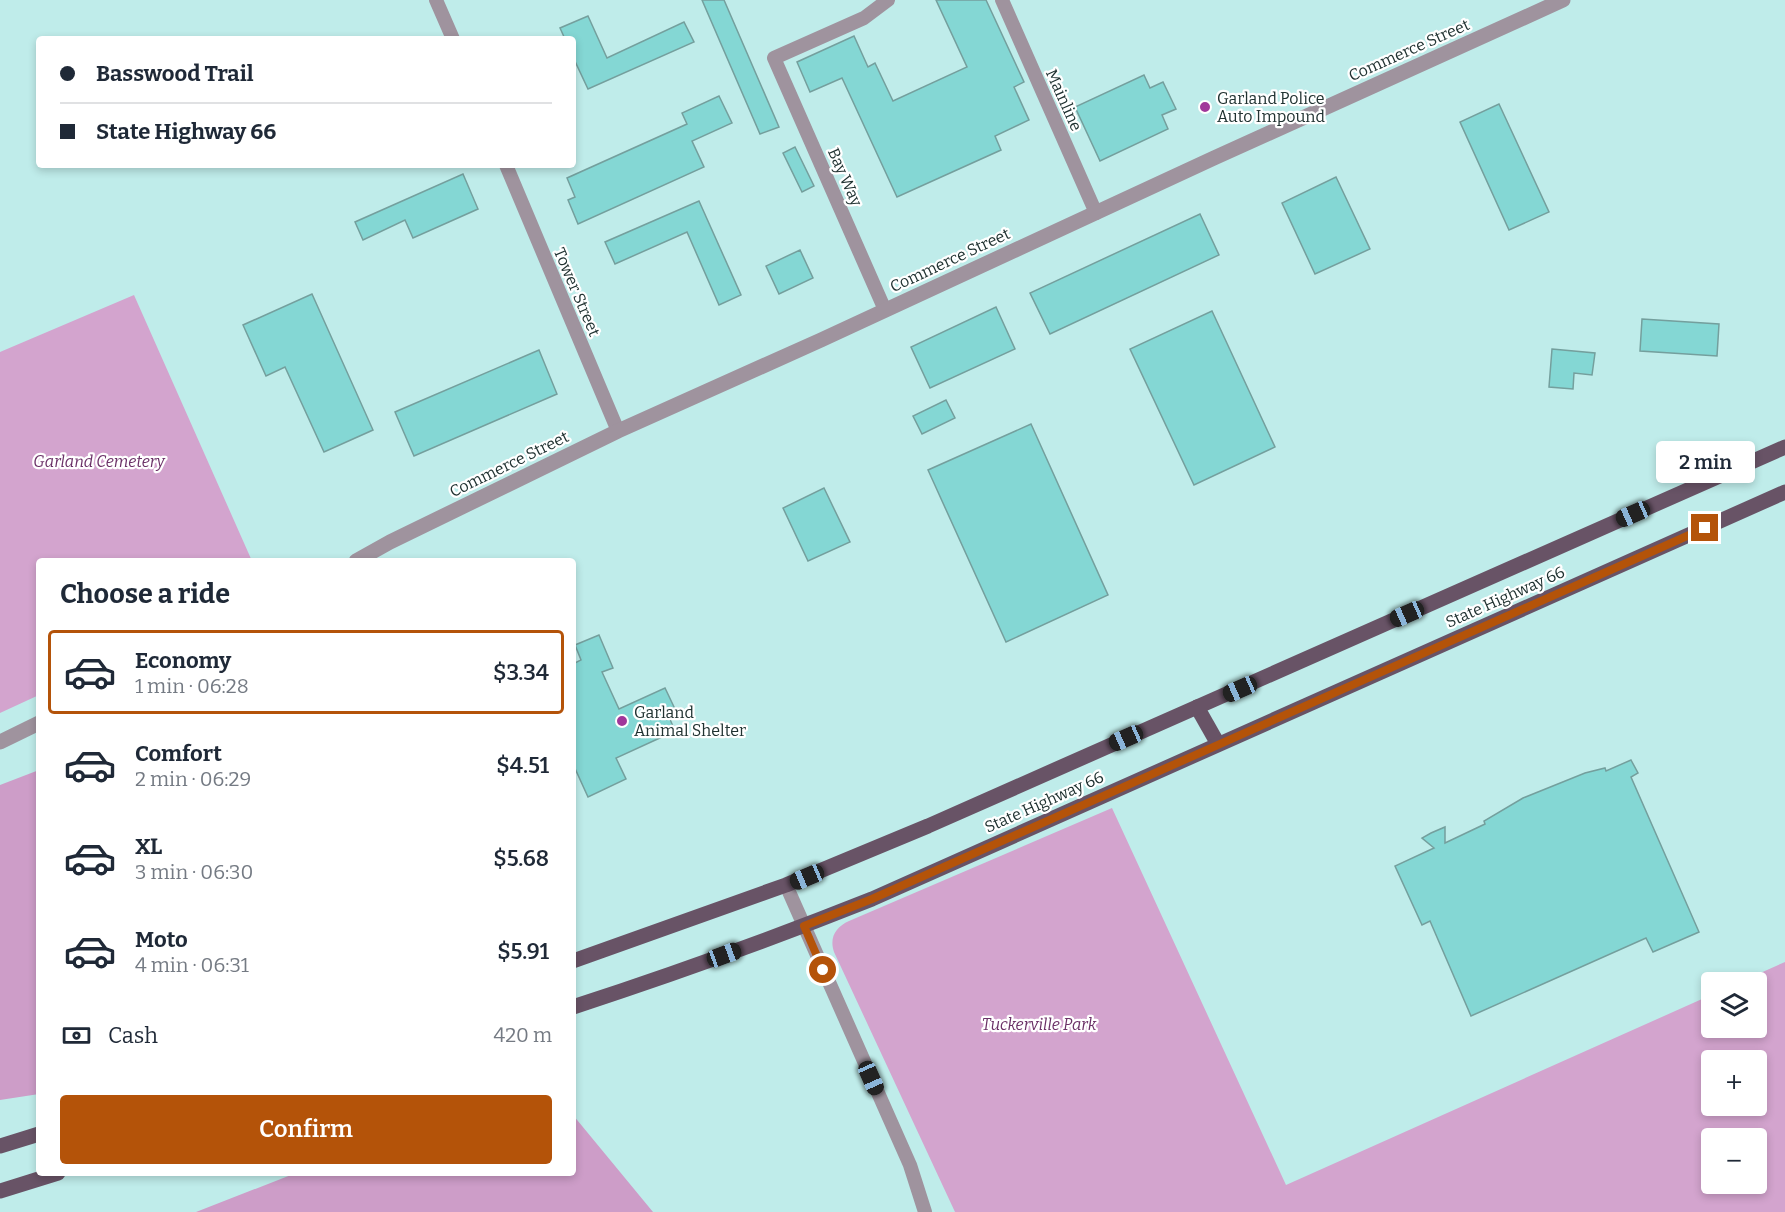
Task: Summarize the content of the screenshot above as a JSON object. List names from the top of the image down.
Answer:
{
  "streets": {
    "main road": ["State Highway 66"],
    "street": [
      "Commerce Street",
      "Mainline",
      "Bay Way",
      "Tower Street"
    ]
  },
  "crossings": [
    ["Commerce Street", "Mainline"],
    ["Commerce Street", "Bay Way"],
    ["Commerce Street", "Tower Street"]
  ],
  "parks": ["Garland Cemetery", "Tuckerville Park"],
  "places": ["Garland Police Auto Impound", "Garland Animal Shelter"],
  "page": {
    "banner": ["Basswood Trail", "State Highway 66"],
    "bubble": "2 min",
    "heading": "Choose a ride",
    "list": [
      {
        "name": "Economy",
        "note": "1 min · 06:28",
        "value": "$3.34"
      },
      {
        "name": "Comfort",
        "note": "2 min · 06:29",
        "value": "$4.51"
      },
      {
        "name": "XL",
        "note": "3 min · 06:30",
        "value": "$5.68"
      },
      {
        "name": "Moto",
        "note": "4 min · 06:31",
        "value": "$5.91"
      }
    ],
    "map_buttons": ["+", "−"],
    "pay": ["Cash", "420 m"],
    "buttons": "Confirm"
  }
}
